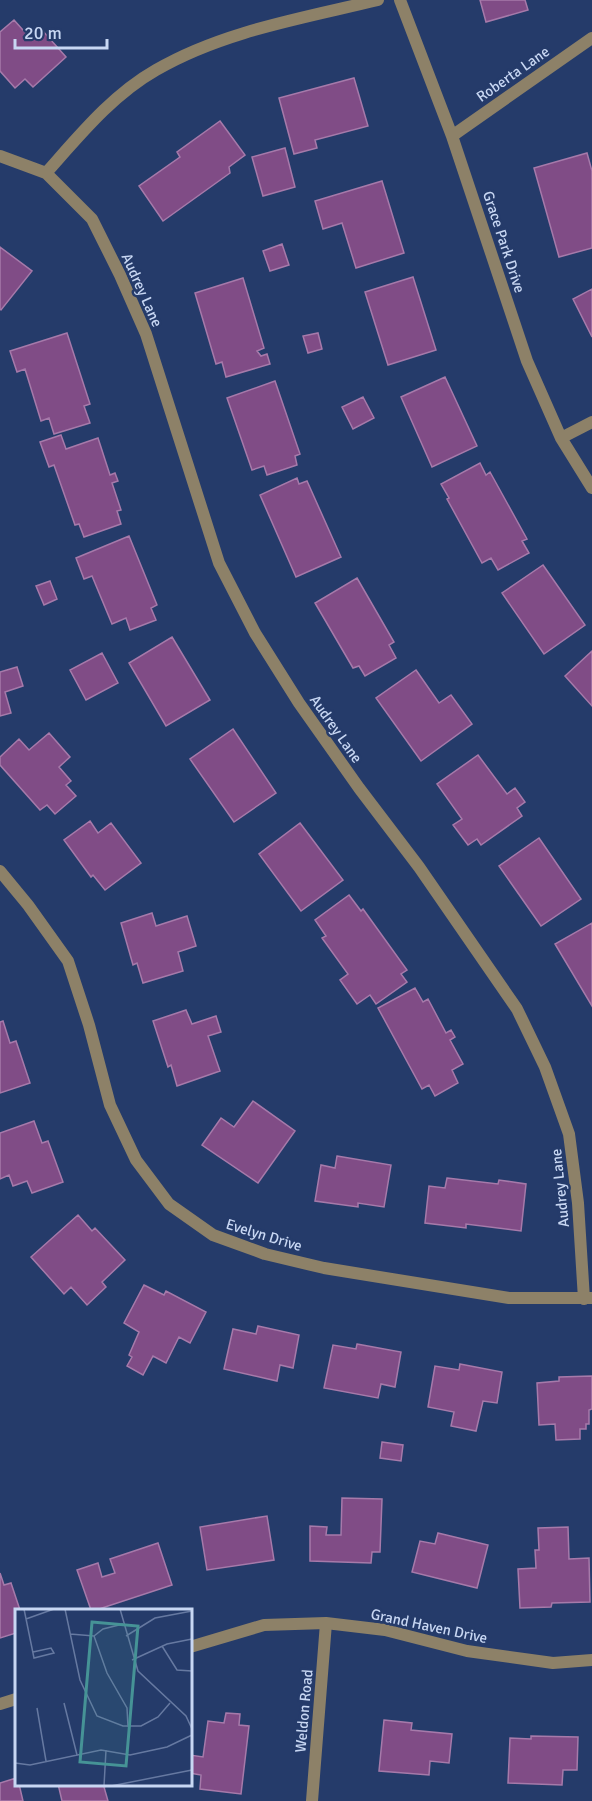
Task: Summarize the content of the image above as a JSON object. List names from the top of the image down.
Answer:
{
  "streets": {
    "street": [
      "Roberta Lane",
      "Grace Park Drive",
      "Audrey Lane",
      "Evelyn Drive",
      "Grand Haven Drive",
      "Weldon Road"
    ]
  },
  "crossings": [
    ["Roberta Lane", "Grace Park Drive"],
    ["Audrey Lane", "Evelyn Drive"],
    ["Grand Haven Drive", "Weldon Road"]
  ],
  "scale_bar": "20 m"
}
